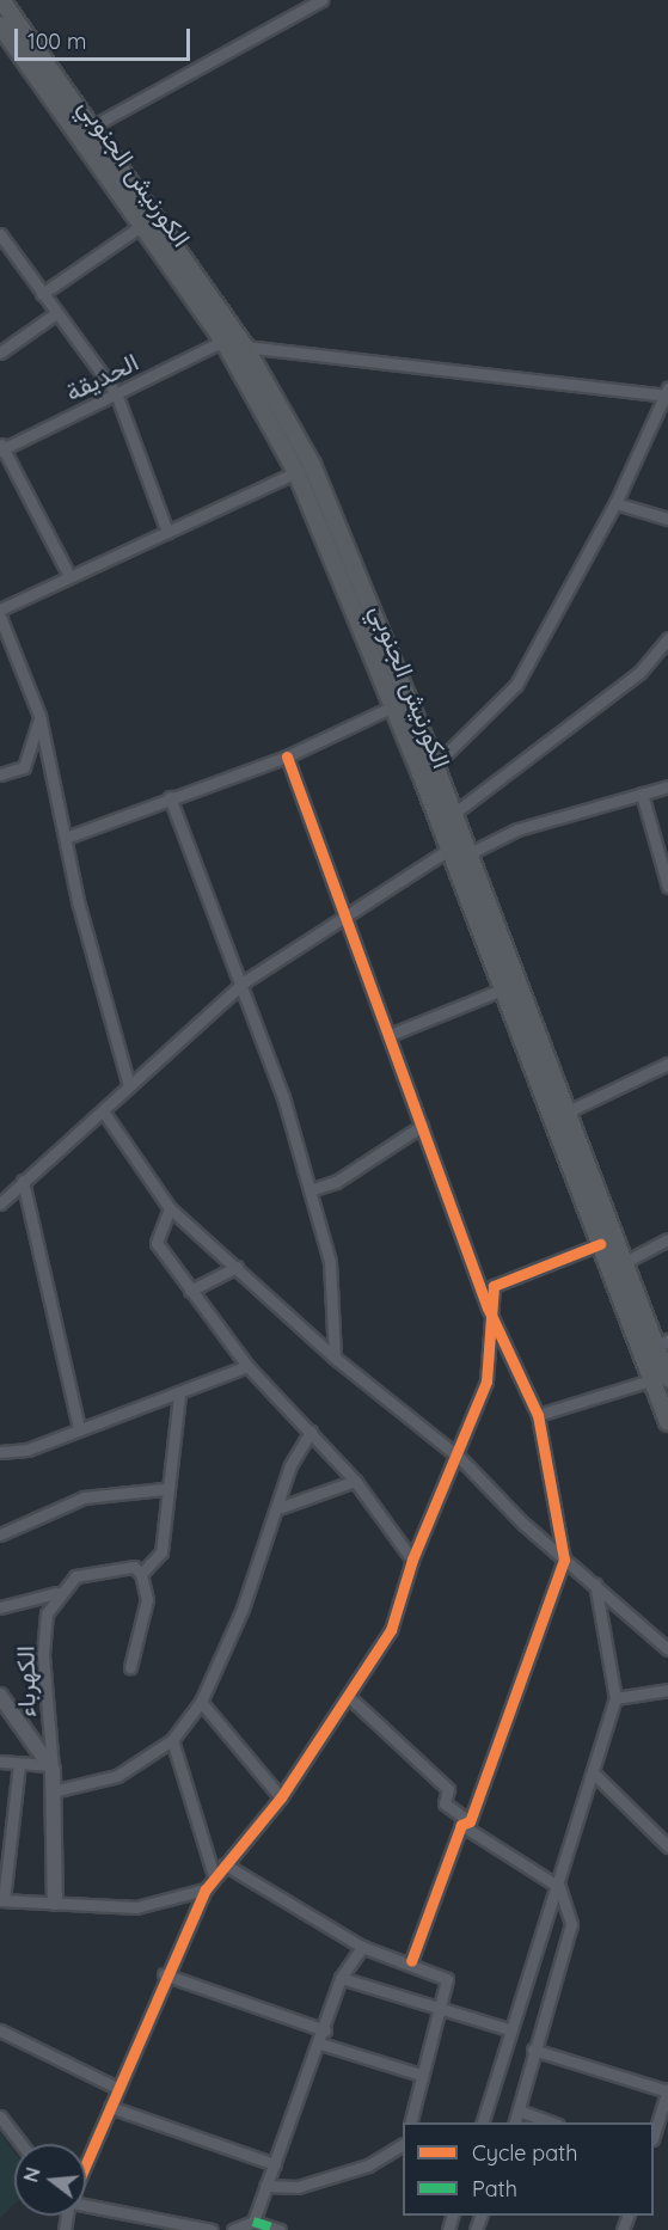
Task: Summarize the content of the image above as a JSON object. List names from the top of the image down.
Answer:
{
  "streets": {
    "main road": ["الكورنيش الجنوبي"],
    "street": ["الحديقة", "الكهرباء"]
  },
  "crossings": [
    ["الكورنيش الجنوبي", "الحديقة"]
  ],
  "legend": ["Cycle path", "Path"],
  "scale_bar": "100 m",
  "north": "left"
}
